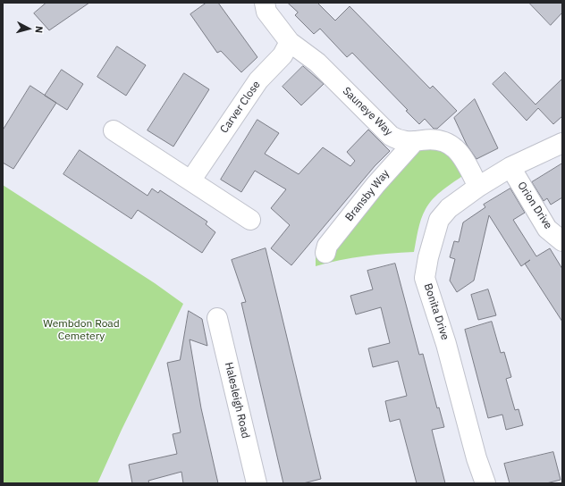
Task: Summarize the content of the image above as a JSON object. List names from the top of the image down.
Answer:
{
  "streets": {
    "street": [
      "Carver Close",
      "Sauneye Way",
      "Bransby Way",
      "Orion Drive",
      "Bonita Drive",
      "Halesleigh Road"
    ]
  },
  "crossings": [
    ["Carver Close", "Sauneye Way"],
    ["Sauneye Way", "Bransby Way"],
    ["Sauneye Way", "Bonita Drive"],
    ["Orion Drive", "Bonita Drive"]
  ],
  "parks": ["Wembdon Road Cemetery"],
  "north": "right"
}
